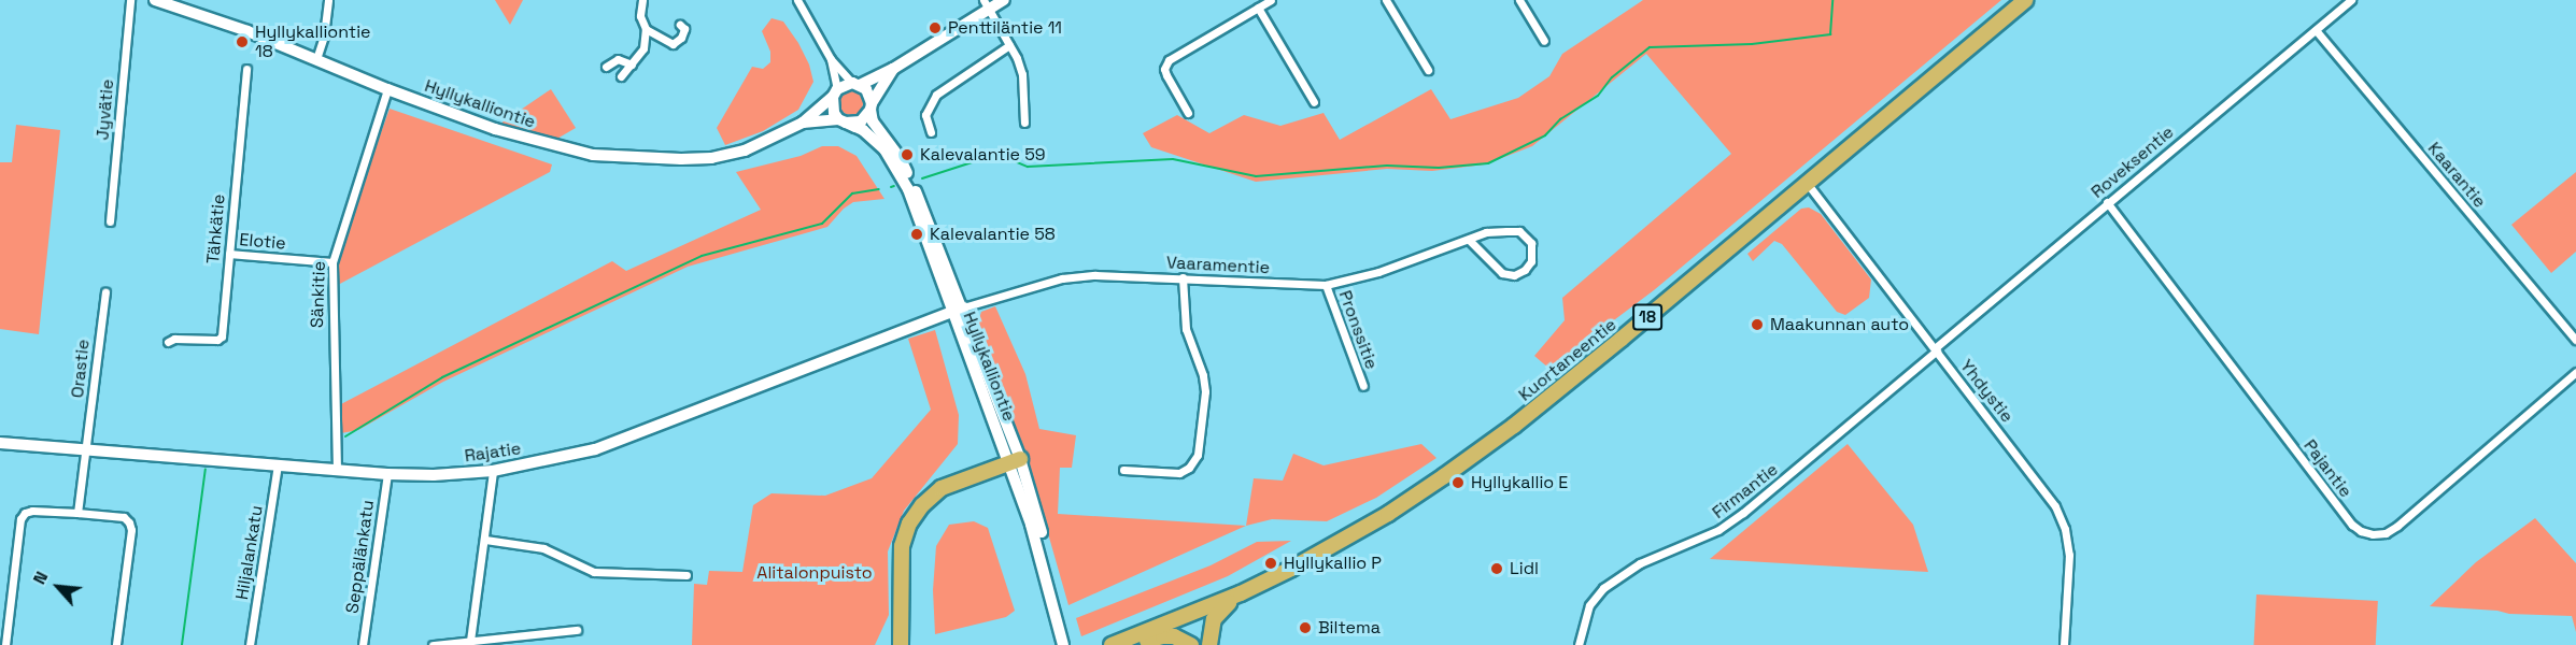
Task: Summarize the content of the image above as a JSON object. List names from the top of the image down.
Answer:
{
  "streets": {
    "highway": ["18", "Kuortaneentie"],
    "main road": ["Hyllykalliontie", "Rajatie"],
    "street": [
      "Jyvätie",
      "Roveksentie",
      "Kaarantie",
      "Tähkätie",
      "Elotie",
      "Vaaramentie",
      "Sänkitie",
      "Pronssitie",
      "Orastie",
      "Yhdystie",
      "Pajantie",
      "Firmantie",
      "Hiljalankatu",
      "Seppälänkatu"
    ]
  },
  "crossings": [
    ["Hyllykalliontie", "Vaaramentie"],
    ["Hyllykalliontie", "Sänkitie"],
    ["Hyllykalliontie", "Rajatie"],
    ["Roveksentie", "Kaarantie"],
    ["Roveksentie", "Yhdystie"],
    ["Roveksentie", "Pajantie"],
    ["Roveksentie", "Firmantie"],
    ["Tähkätie", "Elotie"],
    ["Elotie", "Sänkitie"],
    ["Vaaramentie", "Pronssitie"],
    ["Vaaramentie", "Rajatie"],
    ["Sänkitie", "Rajatie"],
    ["Kuortaneentie", "Yhdystie"],
    ["Orastie", "Rajatie"],
    ["Yhdystie", "Firmantie"],
    ["Rajatie", "Hiljalankatu"],
    ["Rajatie", "Seppälänkatu"]
  ],
  "parks": ["Alitalonpuisto"],
  "places": [
    "Penttiläntie 11",
    "Hyllykalliontie 18",
    "Kalevalantie 59",
    "Kalevalantie 58",
    "Maakunnan auto",
    "Hyllykallio E",
    "Hyllykallio P",
    "Lidl",
    "Biltema"
  ],
  "north": "top left"
}
